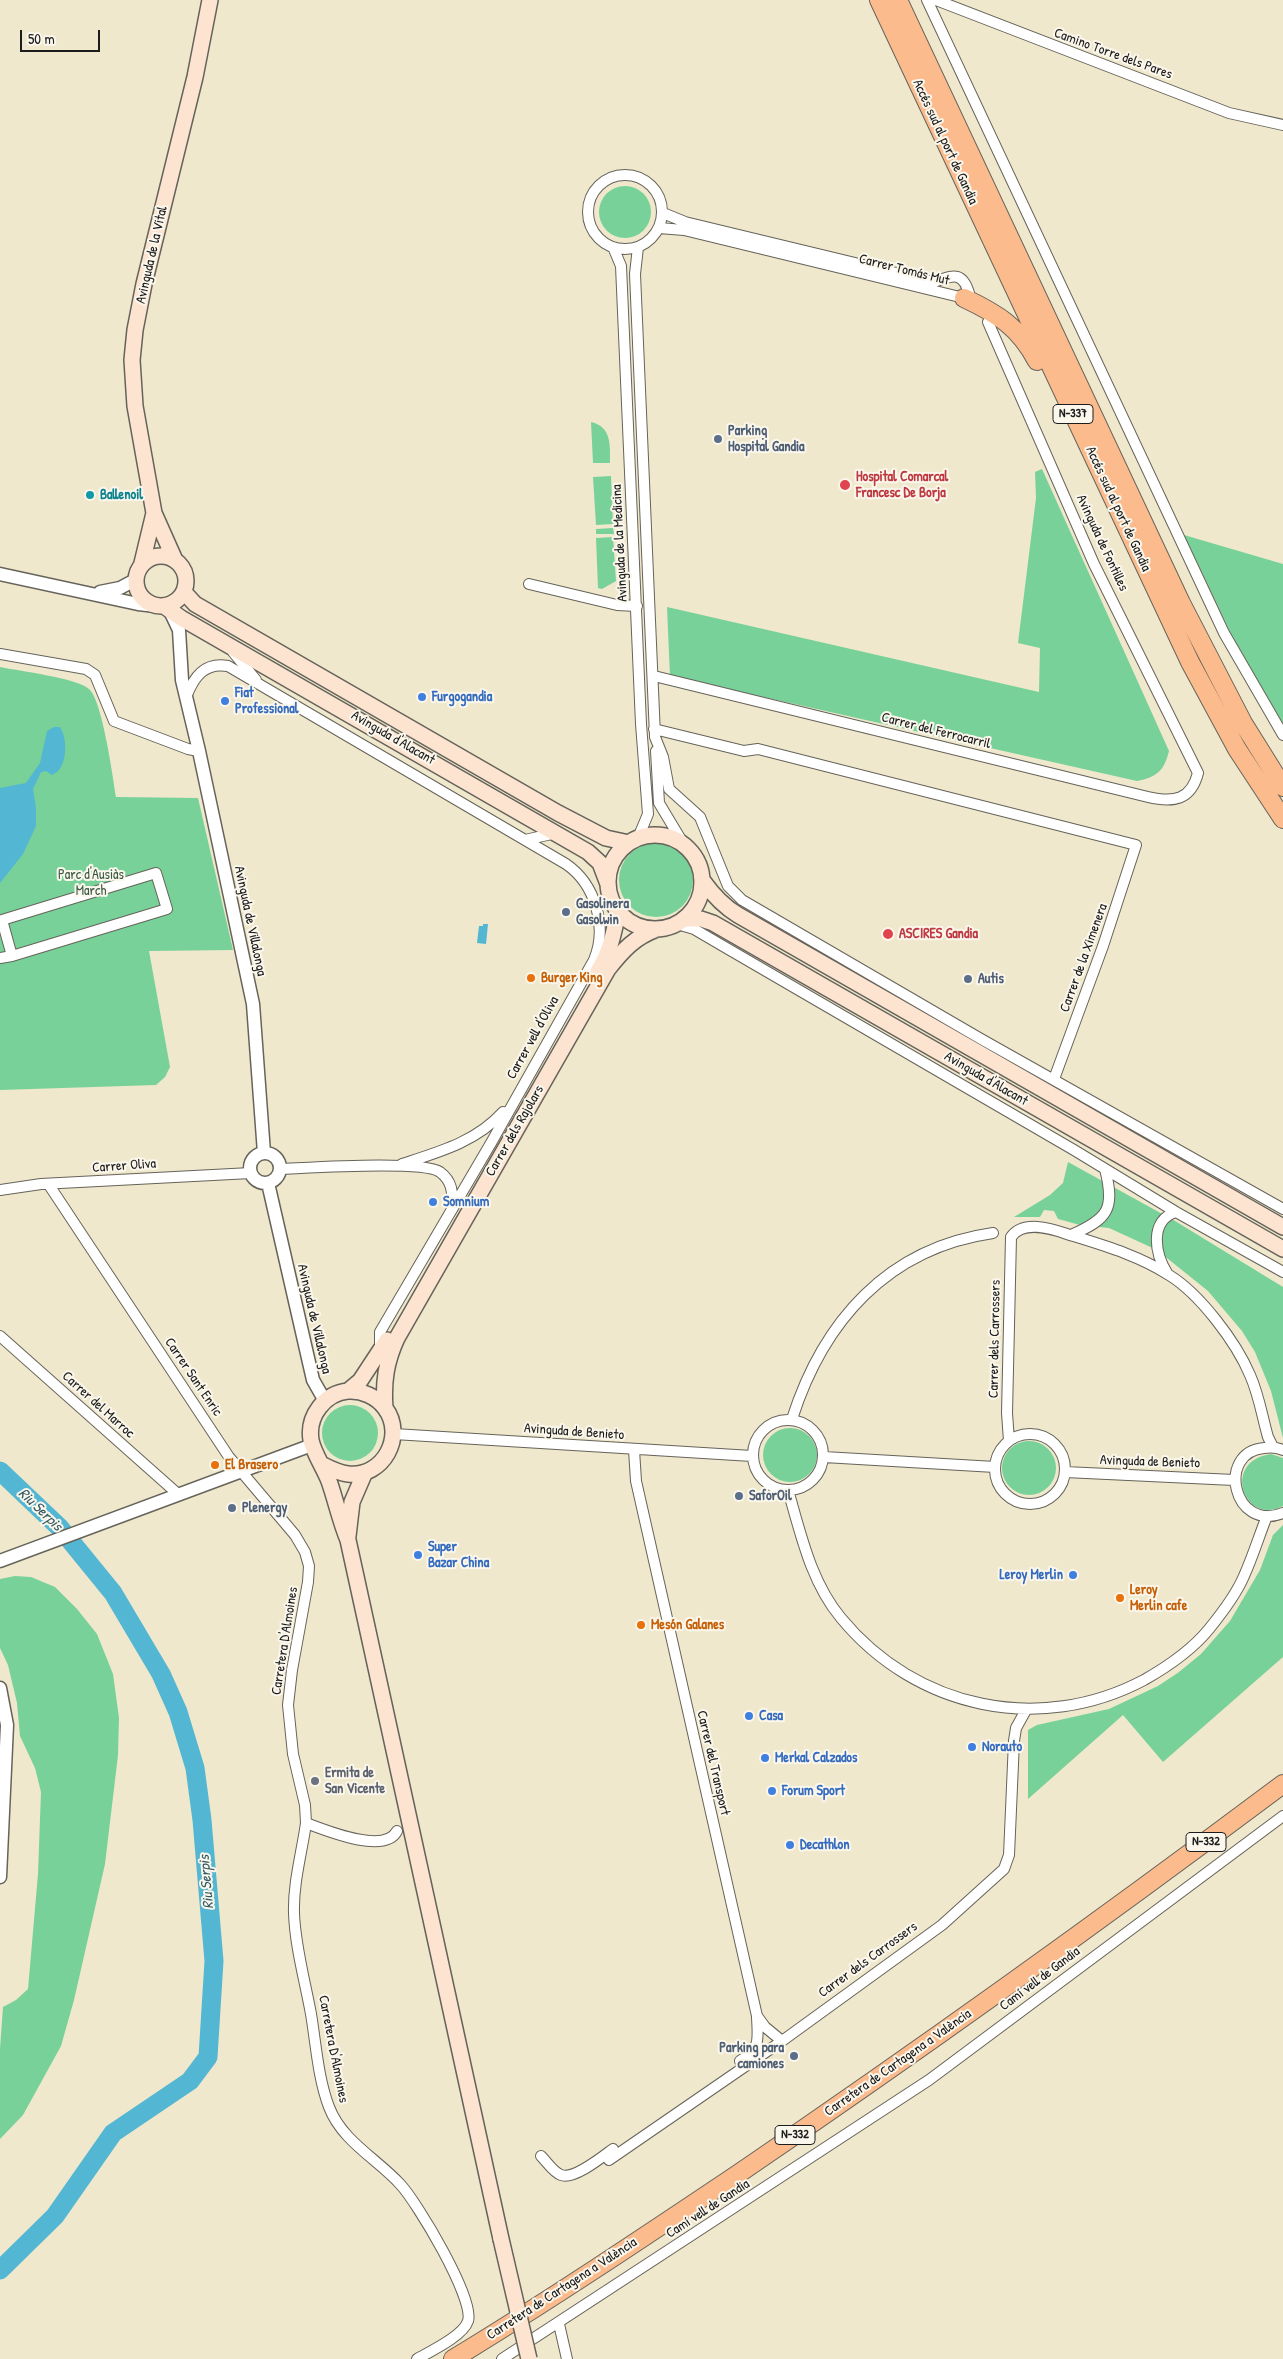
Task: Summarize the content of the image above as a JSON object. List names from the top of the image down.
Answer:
{
  "streets": {
    "highway": [
      "Accés sud al port de Gandia",
      "N-337",
      "N-332",
      "Carretera de Cartagena a València"
    ],
    "main road": ["Avinguda de la Vital", "Avinguda d'Alacant", "Carrer dels Rajolars"],
    "street": [
      "Camino Torre dels Pares",
      "Carrer Tomás Mut",
      "Avinguda de la Medicina",
      "Avinguda de Fontilles",
      "Carrer del Ferrocarril",
      "Avinguda de Villalonga",
      "Carrer de la Ximenera",
      "Carrer vell d'Oliva",
      "Carrer Oliva",
      "Carrer dels Carrossers",
      "Carrer Sant Enric",
      "Carrer del Marroc",
      "Avinguda de Benieto",
      "Carretera D'Almoines",
      "Carrer del Transport",
      "Camí vell de Gandia"
    ]
  },
  "crossings": [
    ["Avinguda de la Vital", "Avinguda d'Alacant"],
    ["Avinguda de la Vital", "Avinguda de Villalonga"],
    ["Carrer Tomás Mut", "Avinguda de la Medicina"],
    ["Avinguda de la Medicina", "Carrer del Ferrocarril"],
    ["Avinguda de la Medicina", "Avinguda d'Alacant"],
    ["Avinguda de la Medicina", "Carrer de la Ximenera"],
    ["Avinguda de la Medicina", "Carrer dels Rajolars"],
    ["Avinguda de Fontilles", "Carrer del Ferrocarril"],
    ["Avinguda d'Alacant", "Avinguda de Villalonga"],
    ["Avinguda d'Alacant", "Carrer vell d'Oliva"],
    ["Avinguda d'Alacant", "Carrer dels Rajolars"],
    ["Avinguda de Villalonga", "Carrer vell d'Oliva"],
    ["Avinguda de Villalonga", "Carrer dels Rajolars"],
    ["Avinguda de Villalonga", "Carrer Oliva"],
    ["Avinguda de Villalonga", "Avinguda de Benieto"],
    ["Carrer vell d'Oliva", "Carrer dels Rajolars"],
    ["Carrer dels Rajolars", "Avinguda de Benieto"],
    ["Carrer Oliva", "Carrer Sant Enric"],
    ["Carrer dels Carrossers", "Avinguda de Benieto"],
    ["Carrer dels Carrossers", "Carrer del Transport"],
    ["Carrer Sant Enric", "Carretera D'Almoines"],
    ["Avinguda de Benieto", "Carrer del Transport"]
  ],
  "water": ["Riu Serpis"],
  "parks": ["Parc d'Ausiàs March"],
  "places": [
    "Parking Hospital Gandia",
    "Hospital Comarcal Francesc De Borja",
    "Ballenoil",
    "Furgogandia",
    "Fiat Professional",
    "Gasolinera Gasolwin",
    "ASCIRES Gandia",
    "Burger King",
    "Autis",
    "Somnium",
    "El Brasero",
    "SaforOil",
    "Plenergy",
    "Super Bazar China",
    "Leroy Merlin",
    "Leroy Merlin cafe",
    "Mesón Galanes",
    "Casa",
    "Norauto",
    "Merkal Calzados",
    "Ermita de San Vicente",
    "Forum Sport",
    "Decathlon",
    "Parking para camiones"
  ],
  "scale_bar": "50 m"
}
